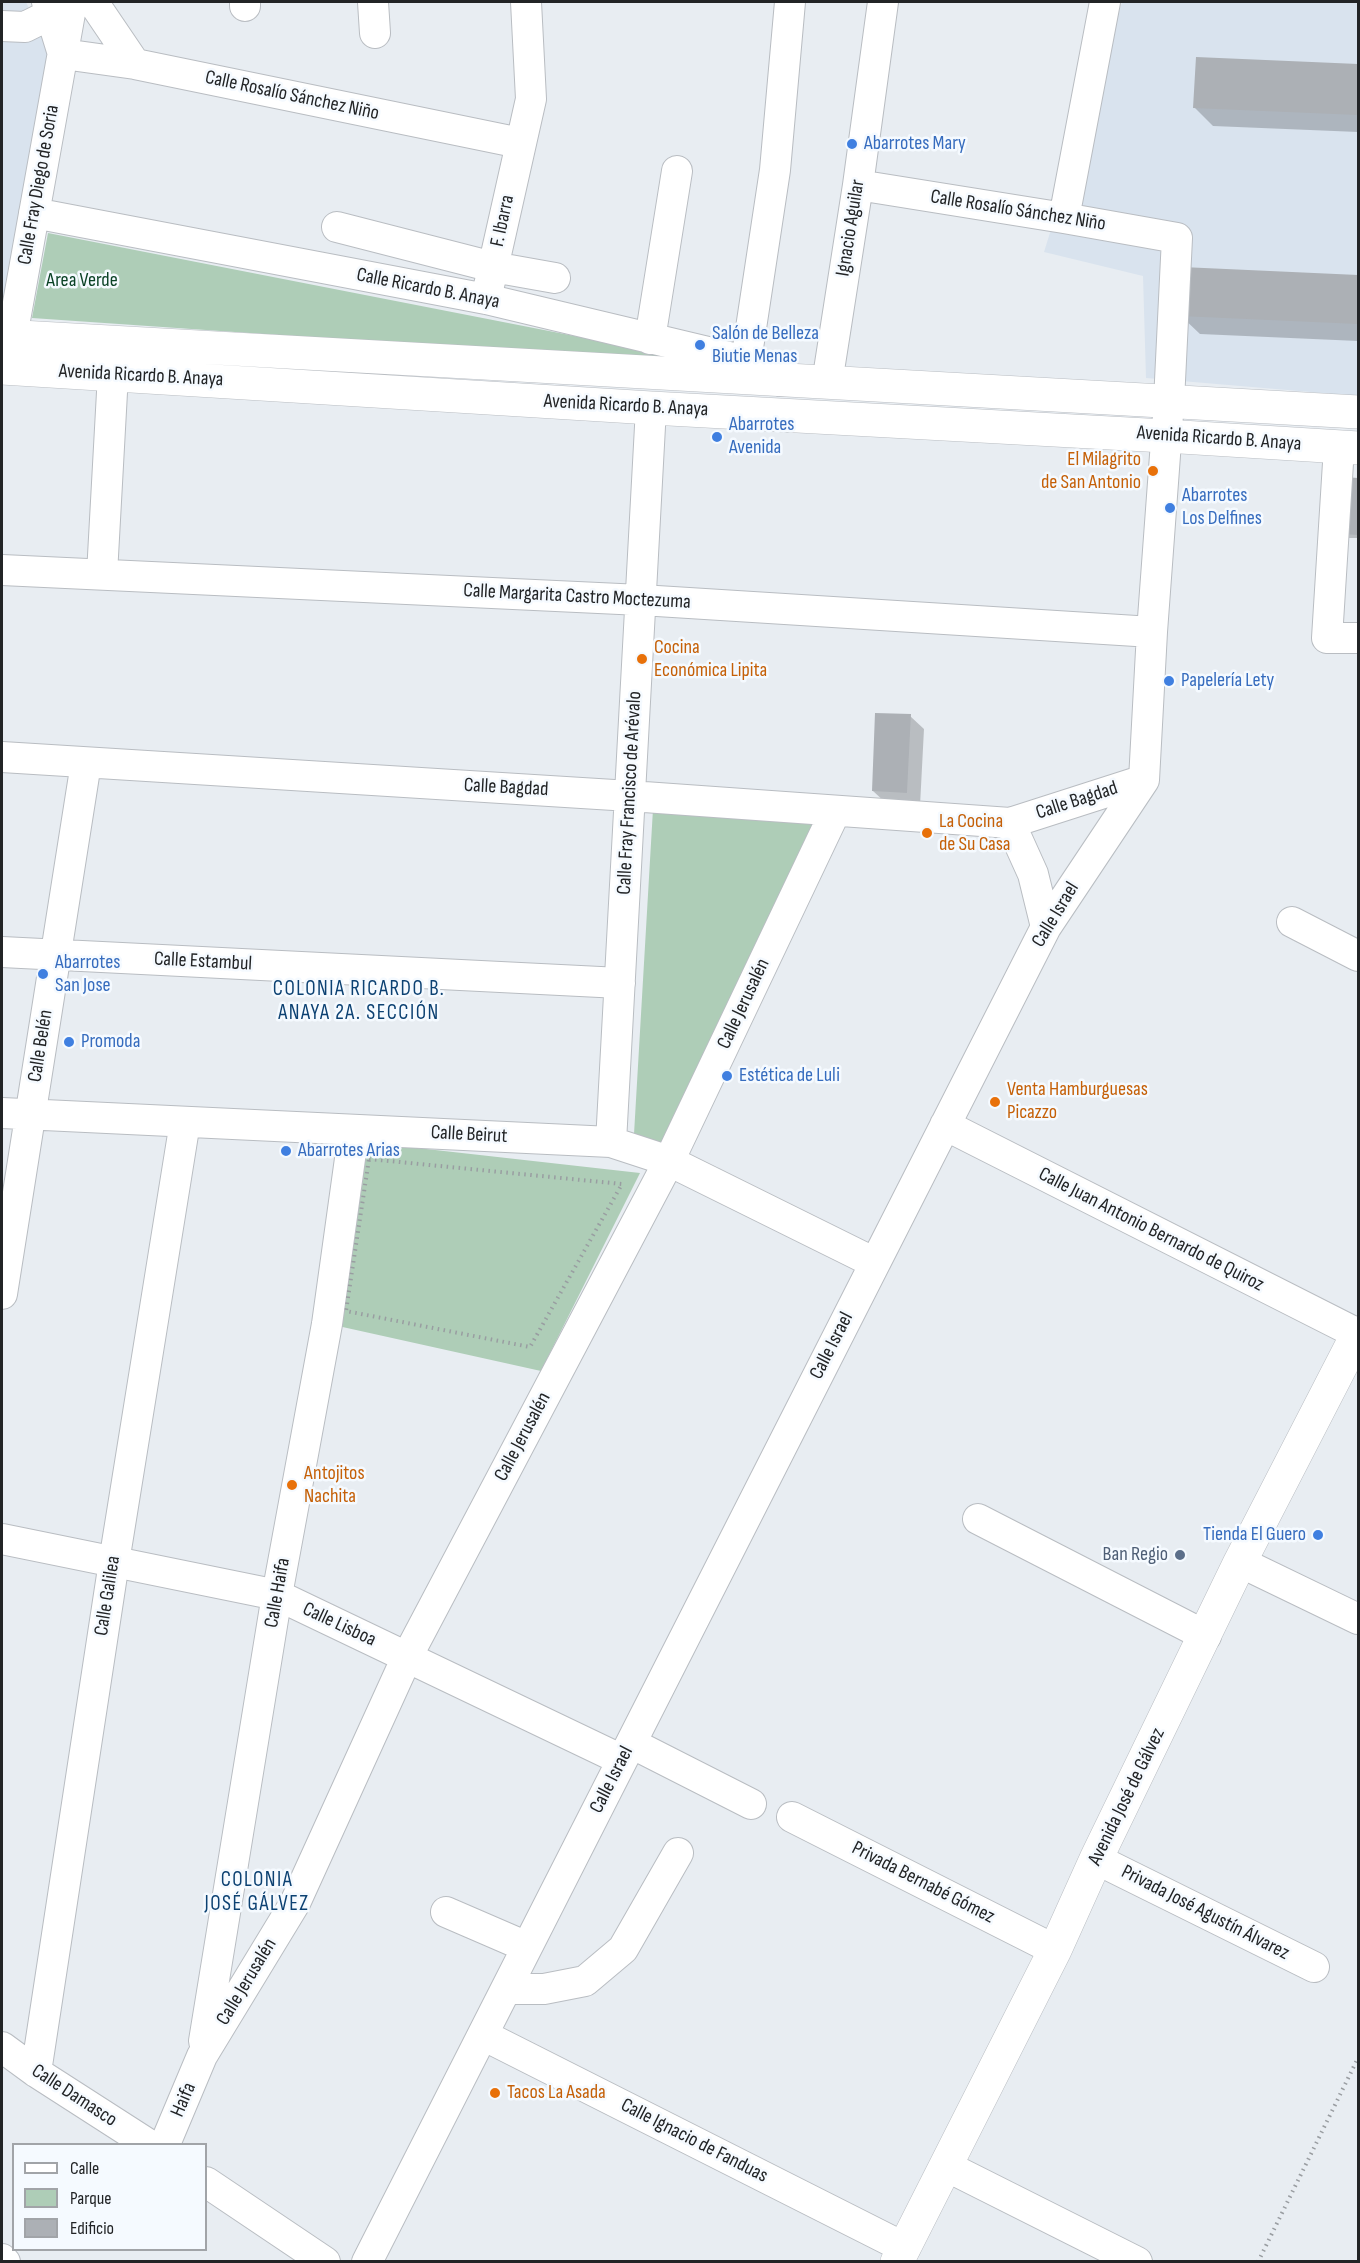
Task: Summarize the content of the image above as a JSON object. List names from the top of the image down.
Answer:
{
  "streets": {
    "main road": ["Avenida Ricardo B. Anaya", "Avenida José de Gálvez"],
    "street": [
      "Calle Rosalío Sánchez Niño",
      "Calle Fray Diego de Soria",
      "F. Ibarra",
      "Ignacio Aguilar",
      "Calle Ricardo B. Anaya",
      "Calle Margarita Castro Moctezuma",
      "Calle Bagdad",
      "Calle Fray Francisco de Arévalo",
      "Calle Israel",
      "Calle Estambul",
      "Calle Jerusalén",
      "Calle Belén",
      "Calle Beirut",
      "Calle Juan Antonio Bernardo de Quiroz",
      "Calle Haifa",
      "Calle Galilea",
      "Calle Lisboa",
      "Privada Bernabé Gómez",
      "Privada José Agustín Álvarez",
      "Calle Damasco",
      "Haifa",
      "Calle Ignacio de Fanduas"
    ]
  },
  "crossings": [
    ["Calle Rosalío Sánchez Niño", "Calle Fray Diego de Soria"],
    ["Calle Rosalío Sánchez Niño", "F. Ibarra"],
    ["Calle Rosalío Sánchez Niño", "Ignacio Aguilar"],
    ["Calle Rosalío Sánchez Niño", "Avenida Ricardo B. Anaya"],
    ["Calle Fray Diego de Soria", "Calle Ricardo B. Anaya"],
    ["Calle Fray Diego de Soria", "Avenida Ricardo B. Anaya"],
    ["F. Ibarra", "Calle Ricardo B. Anaya"],
    ["Ignacio Aguilar", "Avenida Ricardo B. Anaya"],
    ["Calle Ricardo B. Anaya", "Avenida Ricardo B. Anaya"],
    ["Avenida Ricardo B. Anaya", "Calle Fray Francisco de Arévalo"],
    ["Calle Margarita Castro Moctezuma", "Calle Fray Francisco de Arévalo"],
    ["Calle Bagdad", "Calle Fray Francisco de Arévalo"],
    ["Calle Bagdad", "Calle Israel"],
    ["Calle Bagdad", "Calle Jerusalén"],
    ["Calle Bagdad", "Calle Belén"],
    ["Calle Fray Francisco de Arévalo", "Calle Estambul"],
    ["Calle Fray Francisco de Arévalo", "Calle Beirut"],
    ["Calle Israel", "Calle Beirut"],
    ["Calle Israel", "Calle Juan Antonio Bernardo de Quiroz"],
    ["Calle Israel", "Calle Lisboa"],
    ["Calle Israel", "Calle Ignacio de Fanduas"],
    ["Calle Estambul", "Calle Belén"],
    ["Calle Jerusalén", "Calle Beirut"],
    ["Calle Jerusalén", "Calle Haifa"],
    ["Calle Jerusalén", "Calle Lisboa"],
    ["Calle Jerusalén", "Haifa"],
    ["Calle Belén", "Calle Beirut"],
    ["Calle Beirut", "Calle Haifa"],
    ["Calle Beirut", "Calle Galilea"],
    ["Calle Juan Antonio Bernardo de Quiroz", "Avenida José de Gálvez"],
    ["Calle Haifa", "Calle Lisboa"],
    ["Calle Haifa", "Haifa"],
    ["Calle Galilea", "Calle Lisboa"],
    ["Calle Galilea", "Calle Damasco"],
    ["Avenida José de Gálvez", "Privada Bernabé Gómez"],
    ["Avenida José de Gálvez", "Privada José Agustín Álvarez"],
    ["Avenida José de Gálvez", "Calle Ignacio de Fanduas"]
  ],
  "districts": ["COLONIA RICARDO B. ANAYA 2A. SECCIÓN", "COLONIA JOSÉ GÁLVEZ"],
  "parks": ["Area Verde"],
  "places": [
    "Abarrotes Mary",
    "Salón de Belleza Biutie Menas",
    "Abarrotes Avenida",
    "El Milagrito de San Antonio",
    "Abarrotes Los Delfines",
    "Cocina Económica Lipita",
    "Papelería Lety",
    "La Cocina de Su Casa",
    "Abarrotes San Jose",
    "Promoda",
    "Estética de Luli",
    "Venta Hamburguesas Picazzo",
    "Abarrotes Arias",
    "Antojitos Nachita",
    "Tienda El Guero",
    "Ban Regio",
    "Tacos La Asada"
  ],
  "legend": ["Calle", "Parque", "Edificio"]
}
